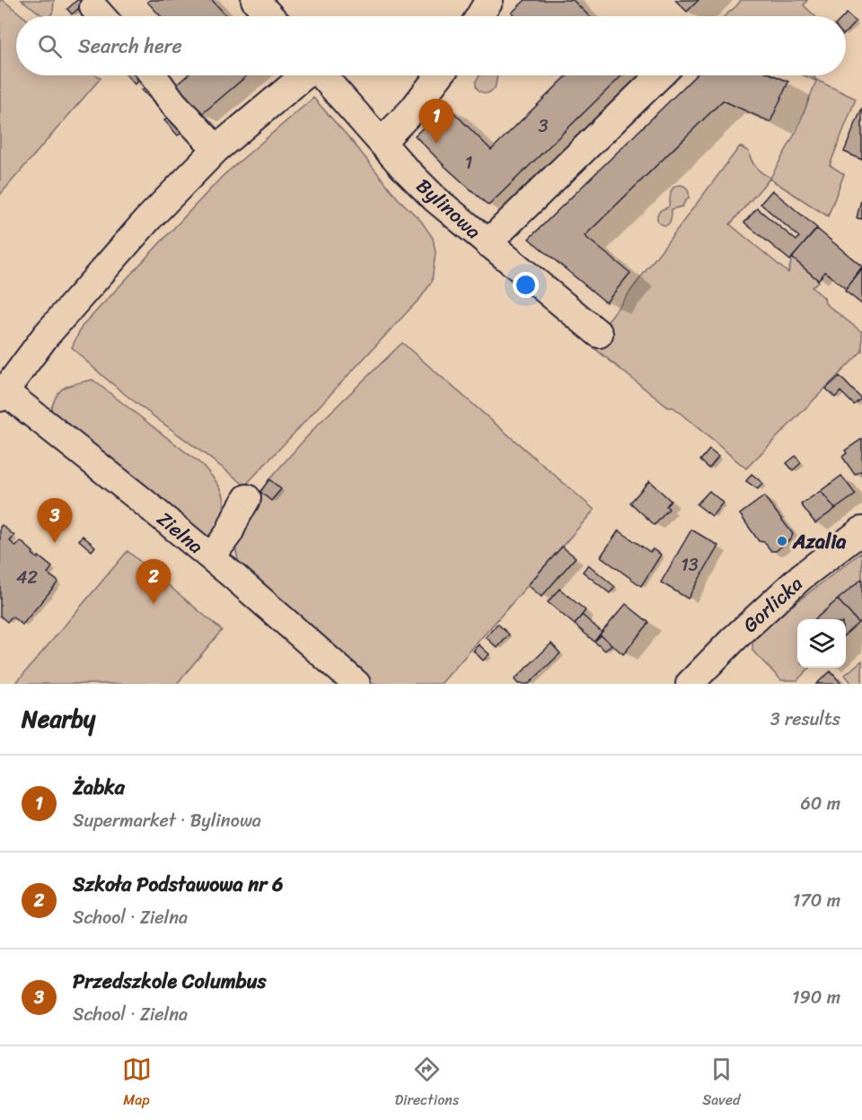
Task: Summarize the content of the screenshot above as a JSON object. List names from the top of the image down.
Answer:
{
  "streets": {
    "street": ["Bylinowa", "Zielna", "Gorlicka"]
  },
  "places": ["Azalia"],
  "house_numbers": [
    "3",
    "1",
    "13",
    "42"
  ],
  "page": {
    "search": "Search here",
    "pins": ["1", "3", "2"],
    "heading": ["Nearby", "3 results"],
    "list": [
      {
        "mark": "1",
        "name": "Żabka",
        "note": "Supermarket · Bylinowa",
        "value": "60 m"
      },
      {
        "mark": "2",
        "name": "Szkoła Podstawowa nr 6",
        "note": "School · Zielna",
        "value": "170 m"
      },
      {
        "mark": "3",
        "name": "Przedszkole Columbus",
        "note": "School · Zielna",
        "value": "190 m"
      }
    ],
    "nav": ["Map", "Directions", "Saved"]
  }
}
